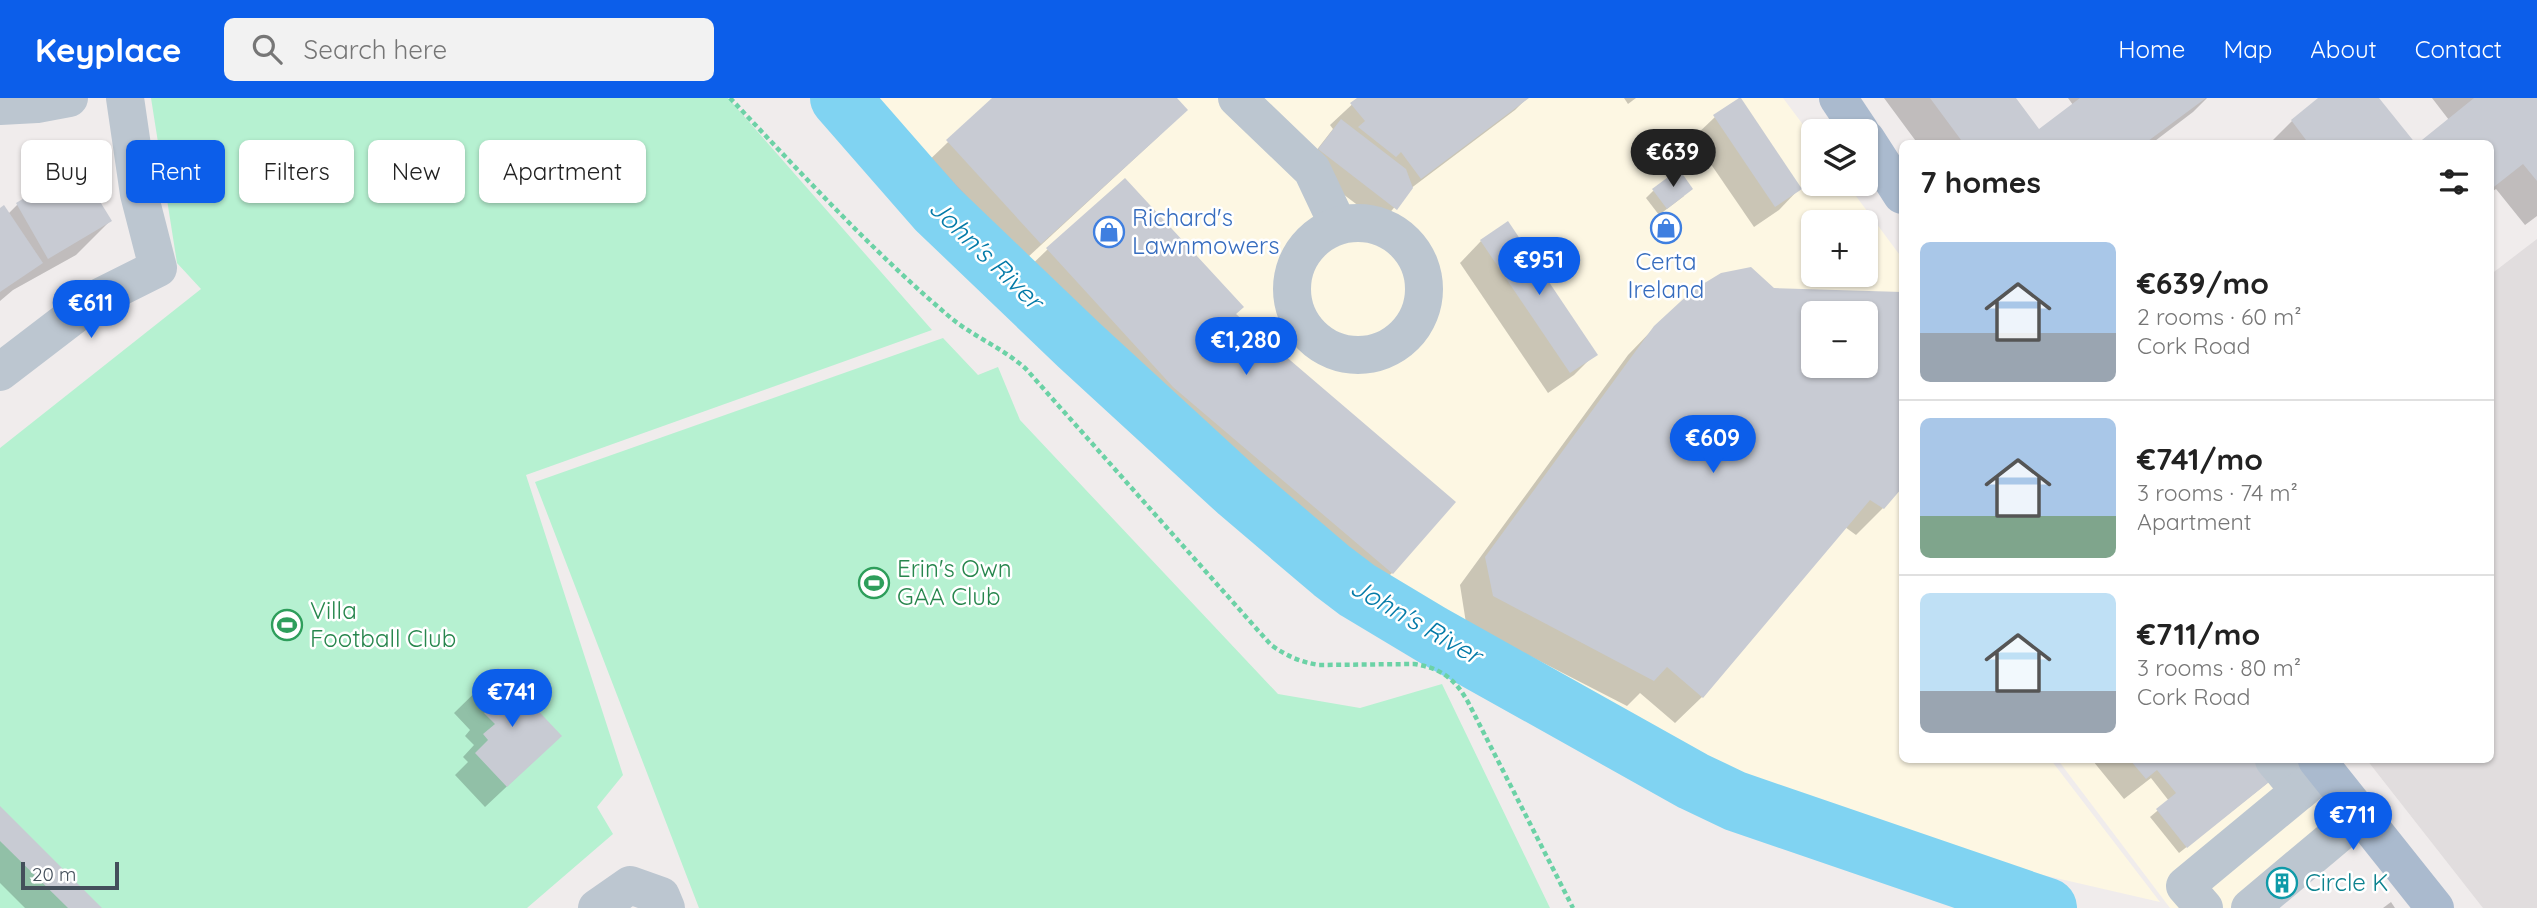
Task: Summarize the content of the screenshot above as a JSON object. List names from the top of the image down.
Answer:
{
  "water": ["John's River"],
  "places": {
    "shop": ["Certa Ireland", "Richard's Lawnmowers"],
    "sports": ["Erin's Own GAA Club", "Villa Football Club"],
    "building": ["Circle K"]
  },
  "scale_bar": "20 m",
  "page": {
    "header": "Keyplace",
    "search": "Search here",
    "nav": [
      "Home",
      "Map",
      "About",
      "Contact"
    ],
    "map_buttons": ["+", "−"],
    "price": [
      "€639",
      "€951",
      "€611",
      "€1,280",
      "€609",
      "€741",
      "€711"
    ],
    "chip": [
      "Buy",
      "Rent",
      "Filters",
      "New",
      "Apartment"
    ],
    "heading": "7 homes",
    "list": [
      {
        "name": "€639/mo",
        "note": "2 rooms · 60 m² · Cork Road"
      },
      {
        "name": "€741/mo",
        "note": "3 rooms · 74 m² · Apartment"
      },
      {
        "name": "€711/mo",
        "note": "3 rooms · 80 m² · Cork Road"
      }
    ],
    "scale": "20 m"
  }
}
